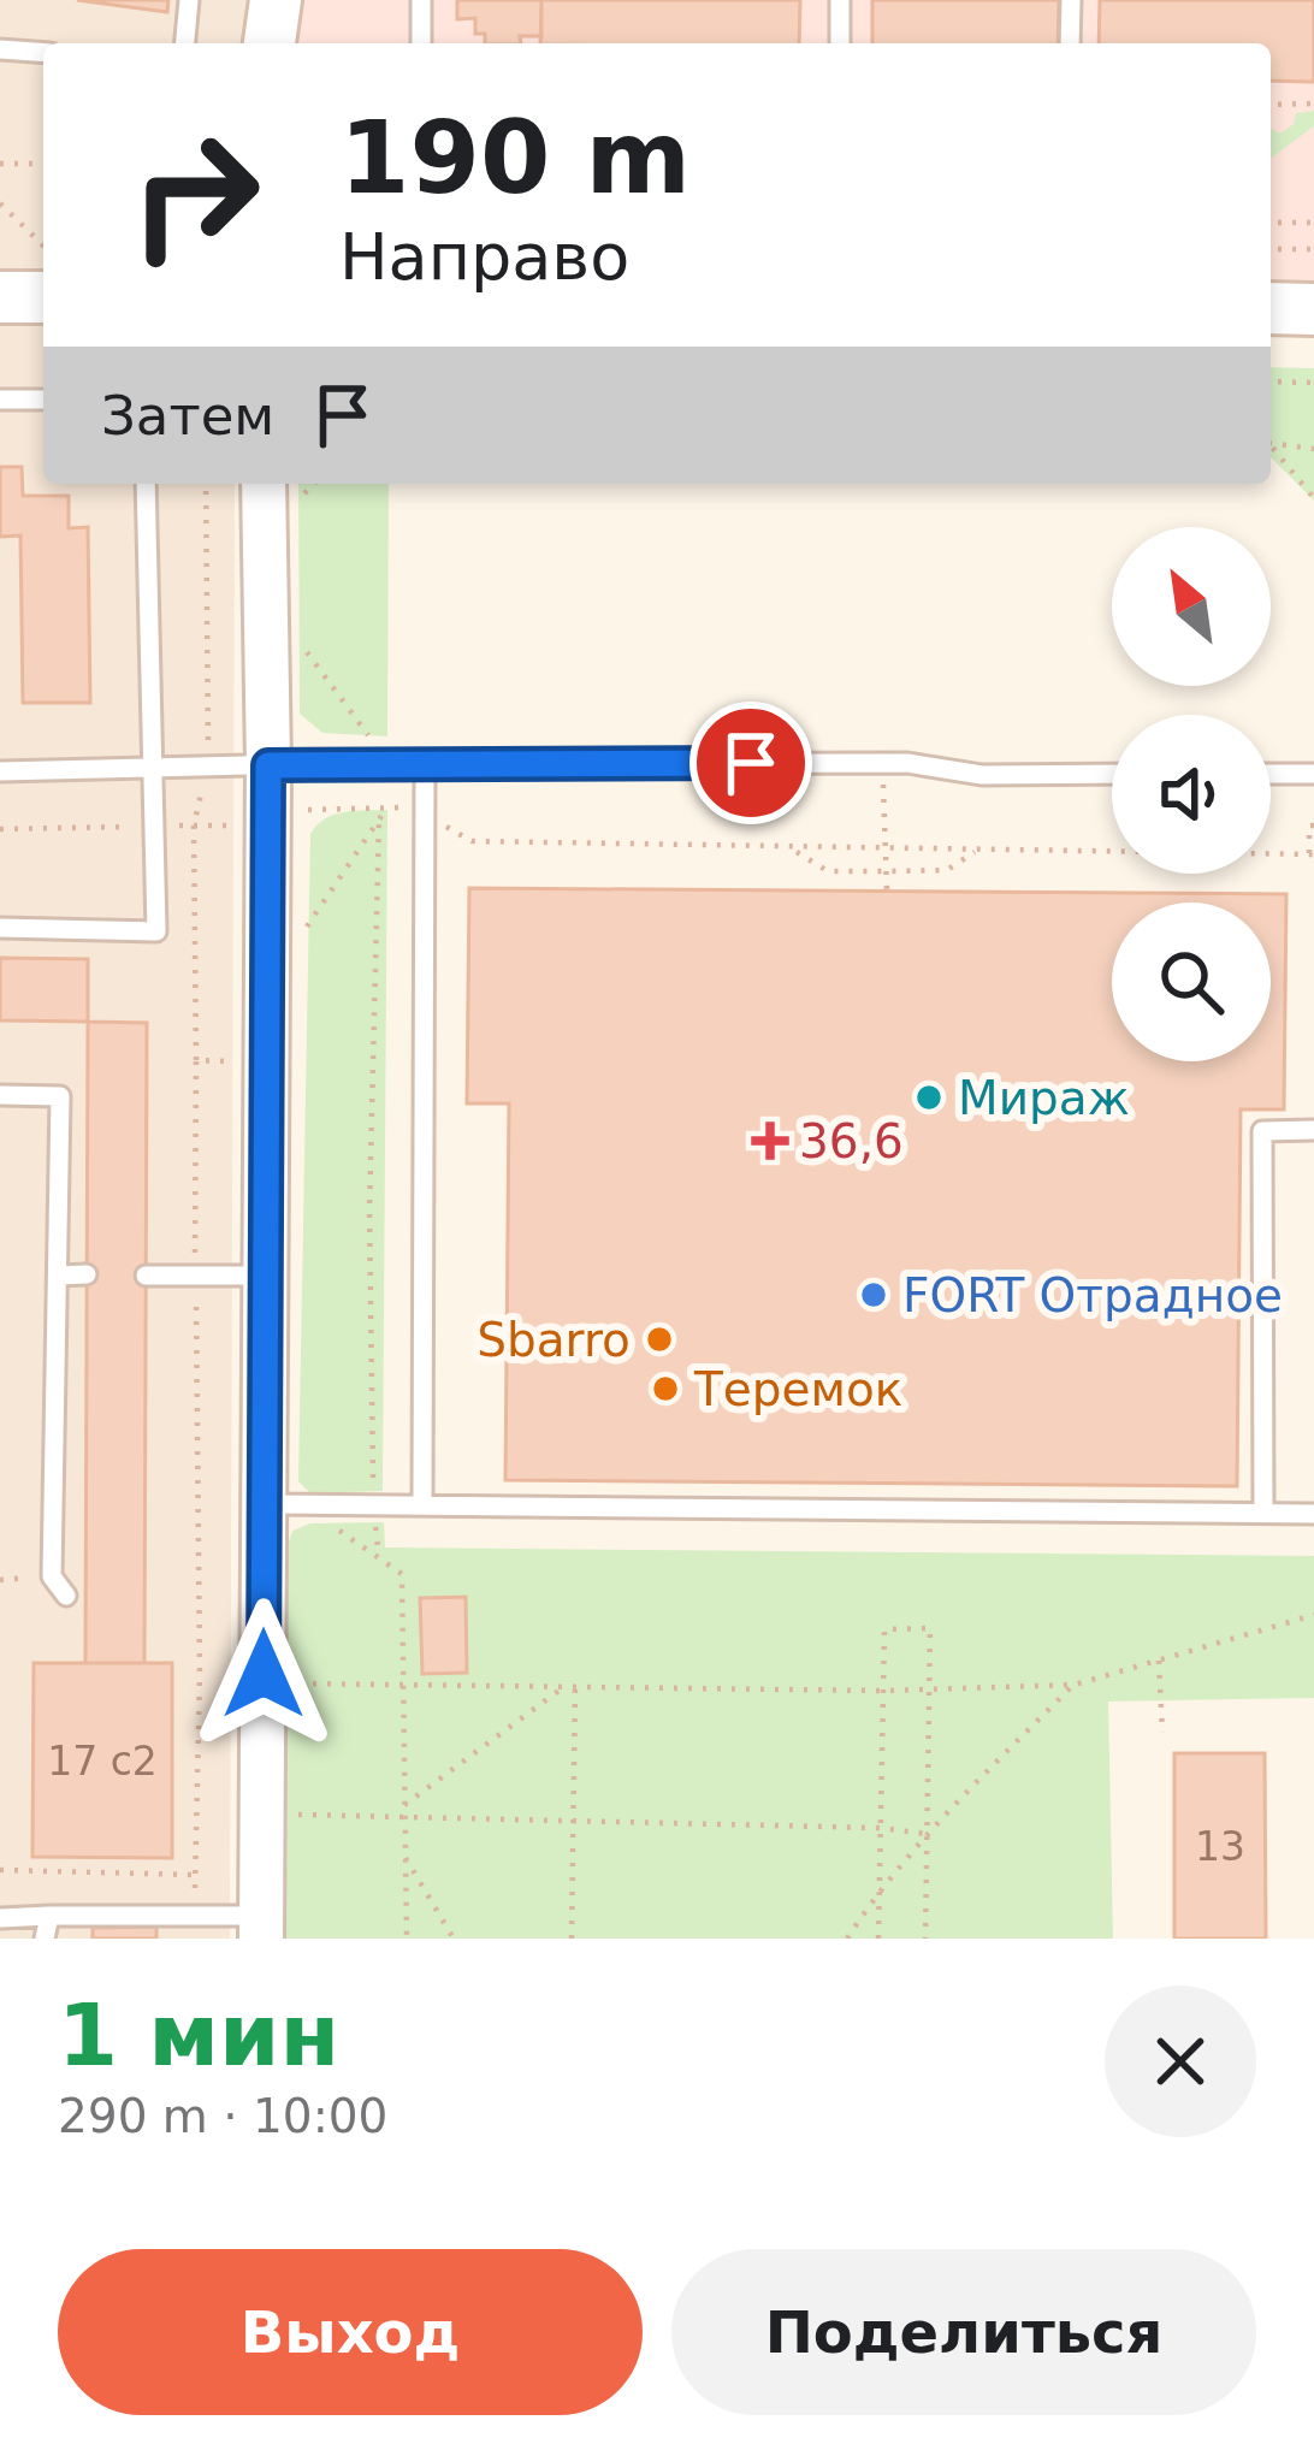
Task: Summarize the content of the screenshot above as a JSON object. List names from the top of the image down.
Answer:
{
  "places": {
    "other": [
      "Мираж",
      "FORT Отрадное",
      "Sbarro",
      "Теремок"
    ],
    "health": ["36,6"]
  },
  "house_numbers": ["17 с2", "13"],
  "north": "top left",
  "page": {
    "turn": ["190 m", "Направо"],
    "then": "Затем",
    "heading": ["1 мин", "290 m · 10:00"],
    "buttons": ["Выход", "Поделиться"]
  }
}
